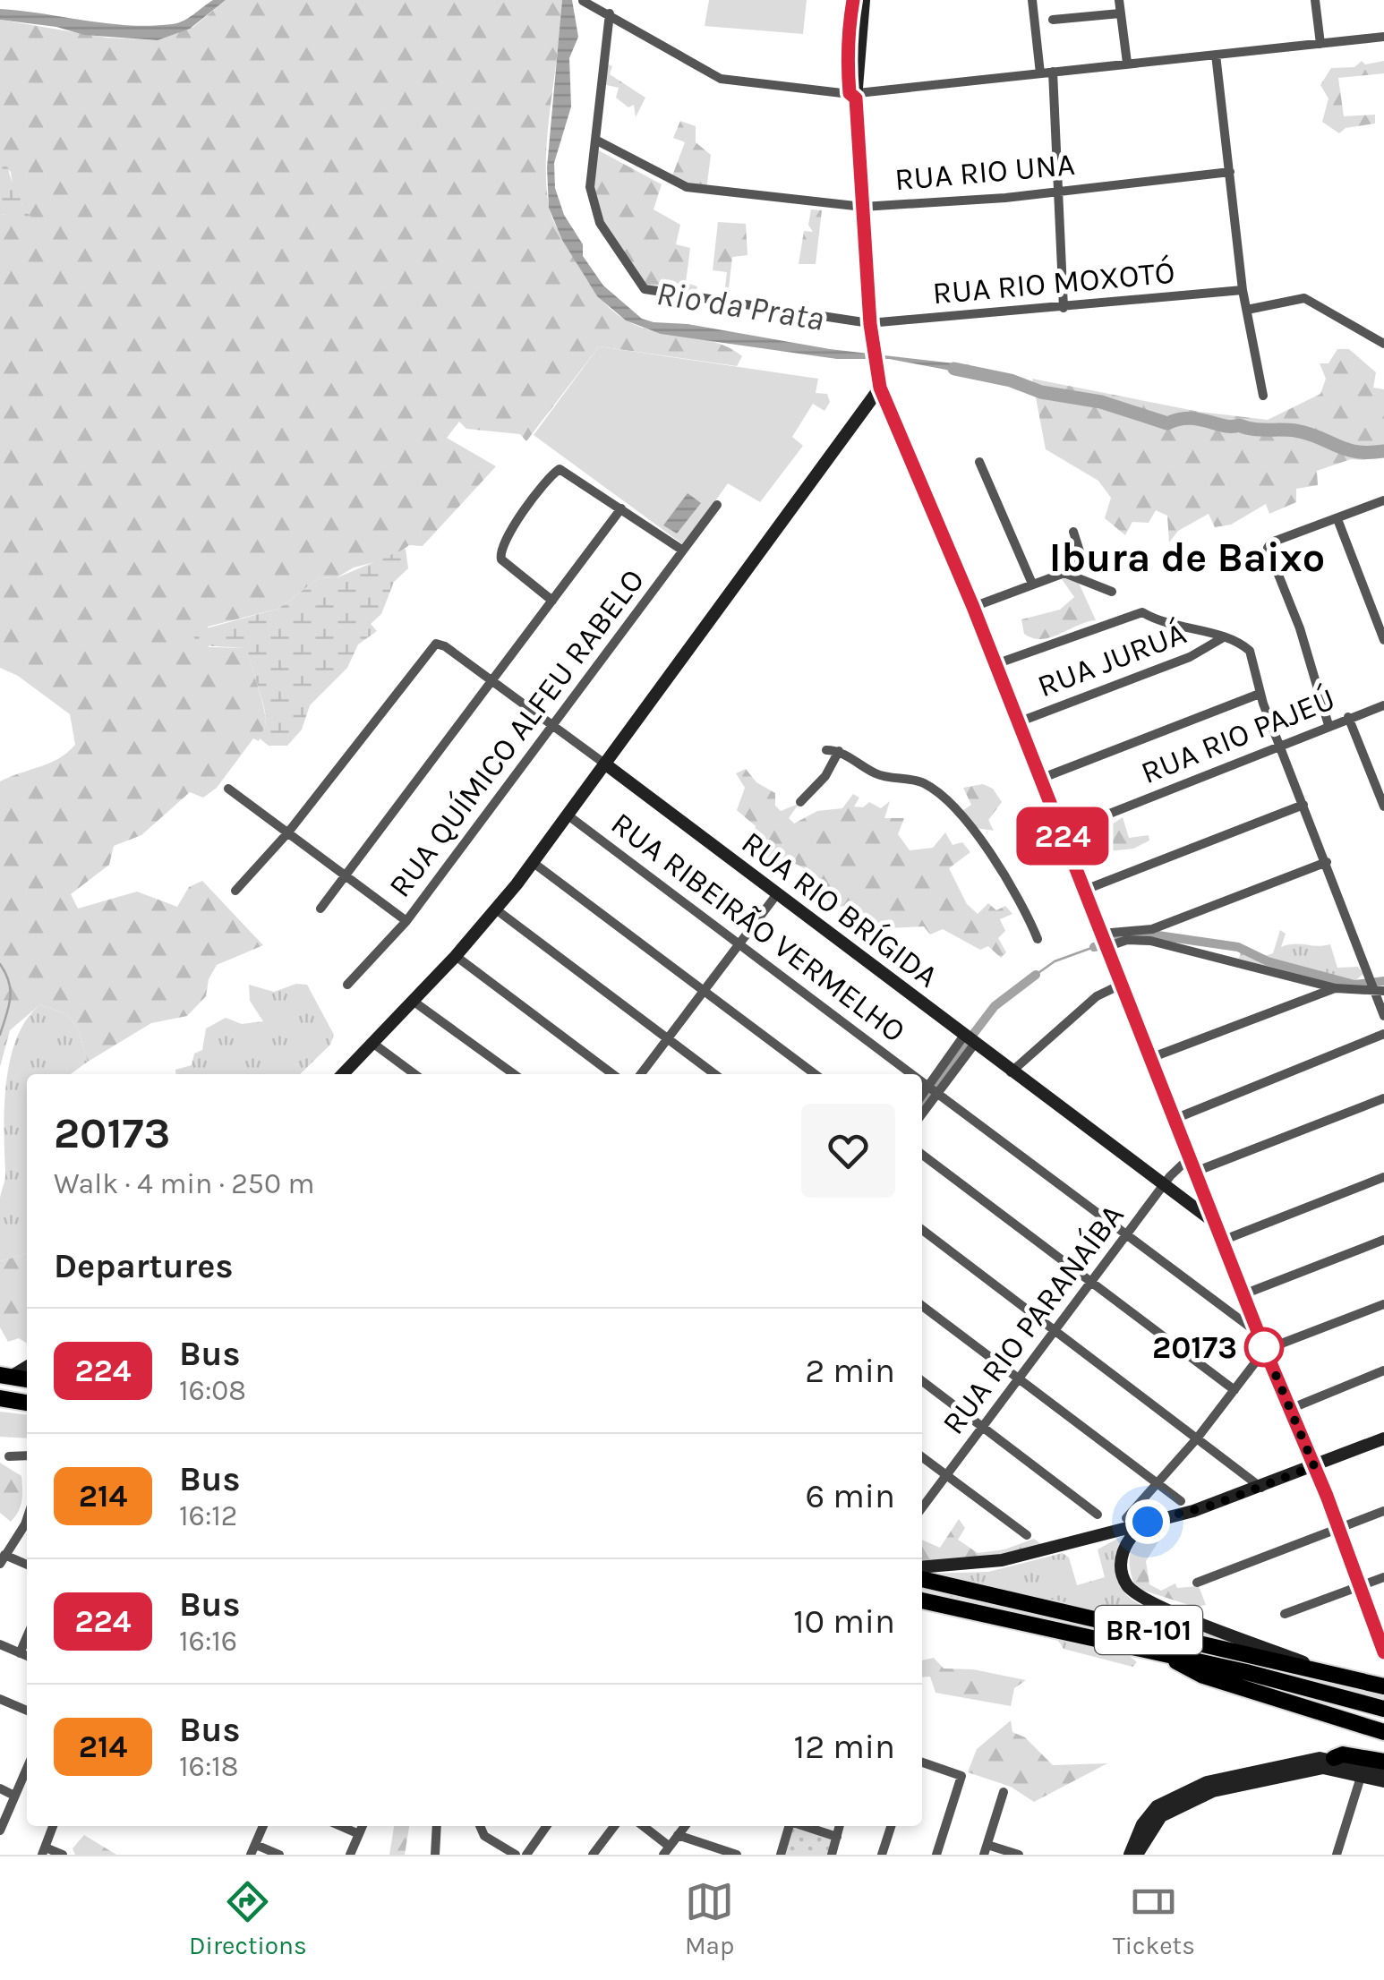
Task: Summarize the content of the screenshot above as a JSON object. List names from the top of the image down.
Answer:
{
  "streets": {
    "highway": ["BR-101"],
    "main road": ["RUA RIO BRÍGIDA"],
    "street": [
      "RUA RIO UNA",
      "RUA RIO MOXOTÓ",
      "RUA JURUÁ",
      "RUA QUÍMICO ALFEU RABELO",
      "RUA RIO PAJEÚ",
      "RUA RIBEIRÃO VERMELHO",
      "RUA RIO PARANAÍBA"
    ]
  },
  "crossings": [
    ["RUA RIO UNA", "RUA RIO MOXOTÓ"],
    ["RUA QUÍMICO ALFEU RABELO", "RUA RIO BRÍGIDA"],
    ["RUA RIO BRÍGIDA", "RUA RIO PARANAÍBA"],
    ["RUA RIBEIRÃO VERMELHO", "RUA RIO PARANAÍBA"]
  ],
  "districts": ["Ibura de Baixo"],
  "water": ["Rio da Prata"],
  "places": ["20173"],
  "lines": ["bus line 224"],
  "page": {
    "on_map": "224",
    "heading": [
      ["20173", "Walk · 4 min · 250 m"],
      "Departures"
    ],
    "list": [
      {
        "mark": "224",
        "name": "Bus",
        "note": "16:08",
        "value": "2 min"
      },
      {
        "mark": "214",
        "name": "Bus",
        "note": "16:12",
        "value": "6 min"
      },
      {
        "mark": "224",
        "name": "Bus",
        "note": "16:16",
        "value": "10 min"
      },
      {
        "mark": "214",
        "name": "Bus",
        "note": "16:18",
        "value": "12 min"
      }
    ],
    "tabs": ["Directions", "Map", "Tickets"]
  }
}
